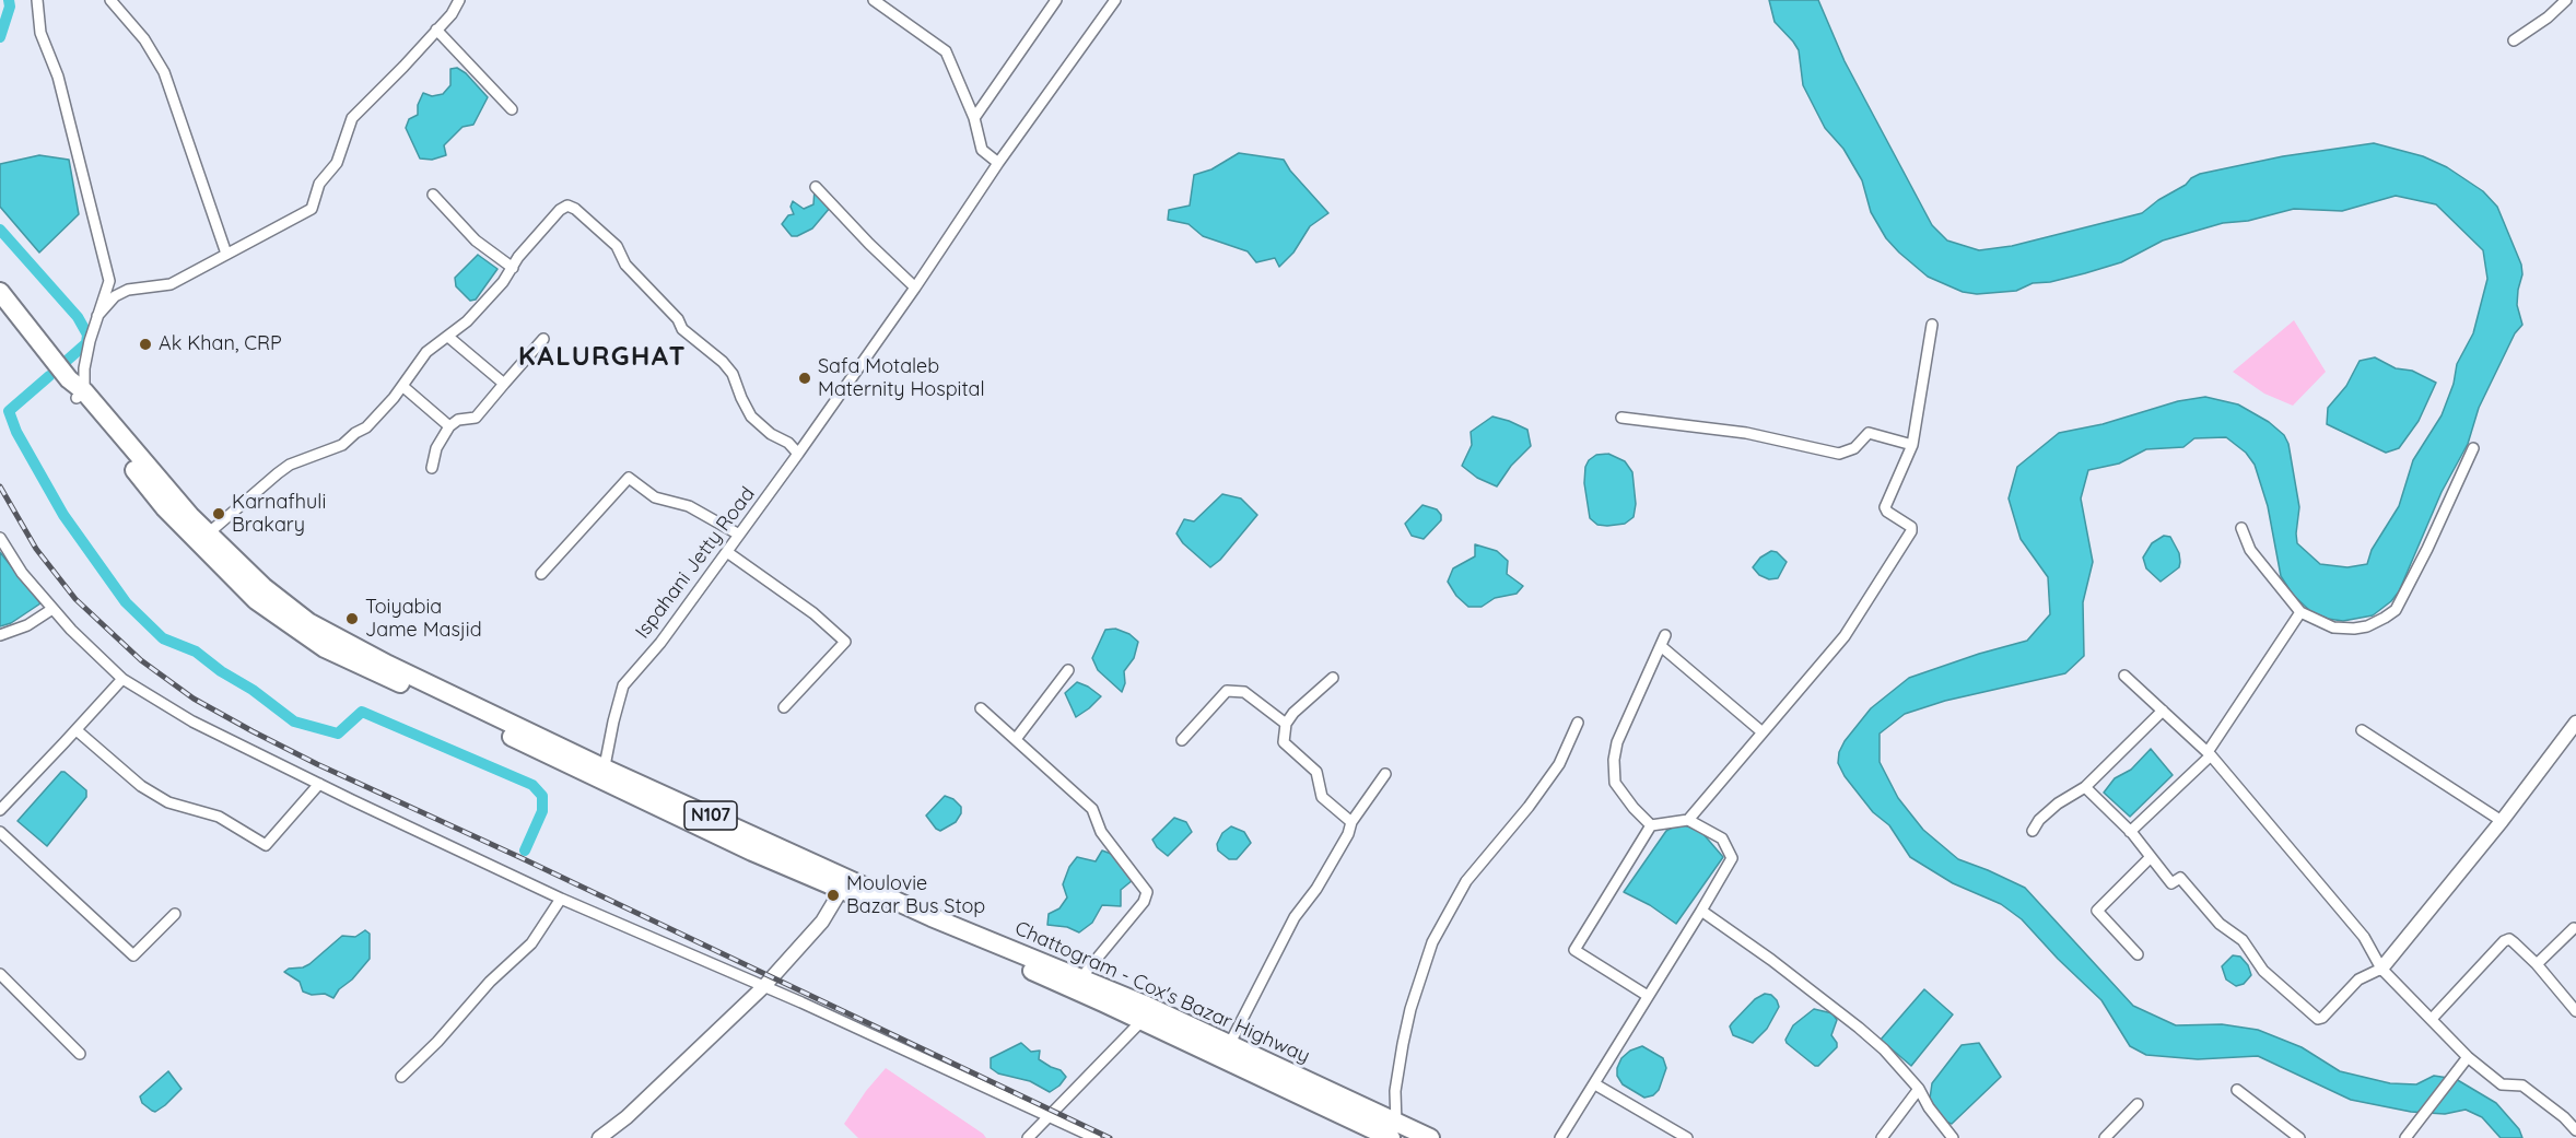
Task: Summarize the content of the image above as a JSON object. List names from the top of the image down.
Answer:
{
  "streets": {
    "highway": ["N107", "Chattogram - Cox's Bazar Highway"],
    "street": ["Ispahani Jetty Road"]
  },
  "crossings": [
    ["Ispahani Jetty Road", "Chattogram - Cox's Bazar Highway"]
  ],
  "districts": ["KALURGHAT"],
  "places": [
    "Ak Khan, CRP",
    "Safa Motaleb Maternity Hospital",
    "Karnafhuli Brakary",
    "Toiyabia Jame Masjid",
    "Moulovie Bazar Bus Stop"
  ]
}
